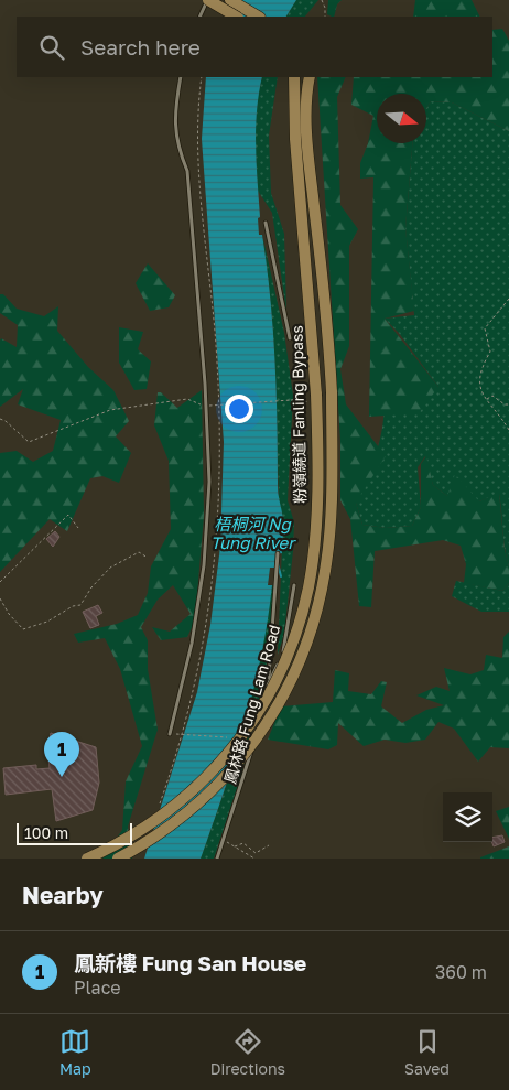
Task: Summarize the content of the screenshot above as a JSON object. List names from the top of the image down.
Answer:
{
  "streets": {
    "main road": ["粉嶺繞道 Fanling Bypass"],
    "lane": ["鳳林路 Fung Lam Road"]
  },
  "water": ["梧桐河 Ng Tung River"],
  "scale_bar": "100 m",
  "north": "right",
  "page": {
    "search": "Search here",
    "pins": "1",
    "scale": "100 m",
    "heading": "Nearby",
    "list": [
      {
        "mark": "1",
        "name": "鳳新樓 Fung San House",
        "note": "Place",
        "value": "360 m"
      }
    ],
    "nav": ["Map", "Directions", "Saved"]
  }
}
